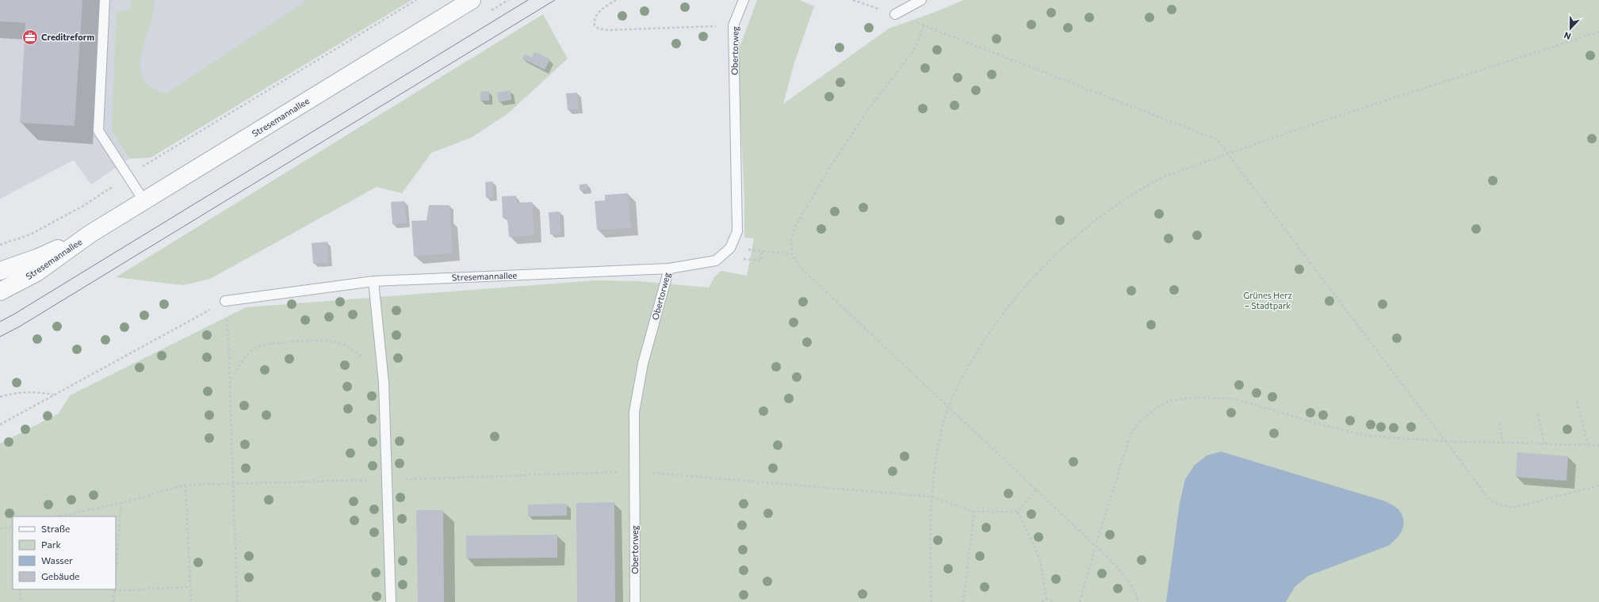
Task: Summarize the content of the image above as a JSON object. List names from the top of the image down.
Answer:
{
  "streets": {
    "street": ["Stresemannallee"],
    "lane": ["Obertorweg"]
  },
  "crossings": [
    ["Obertorweg", "Stresemannallee"]
  ],
  "parks": ["Grünes Herz – Stadtpark"],
  "places": {
    "office": ["Creditreform"]
  },
  "legend": [
    "Straße",
    "Park",
    "Wasser",
    "Gebäude"
  ],
  "north": "bottom"
}
